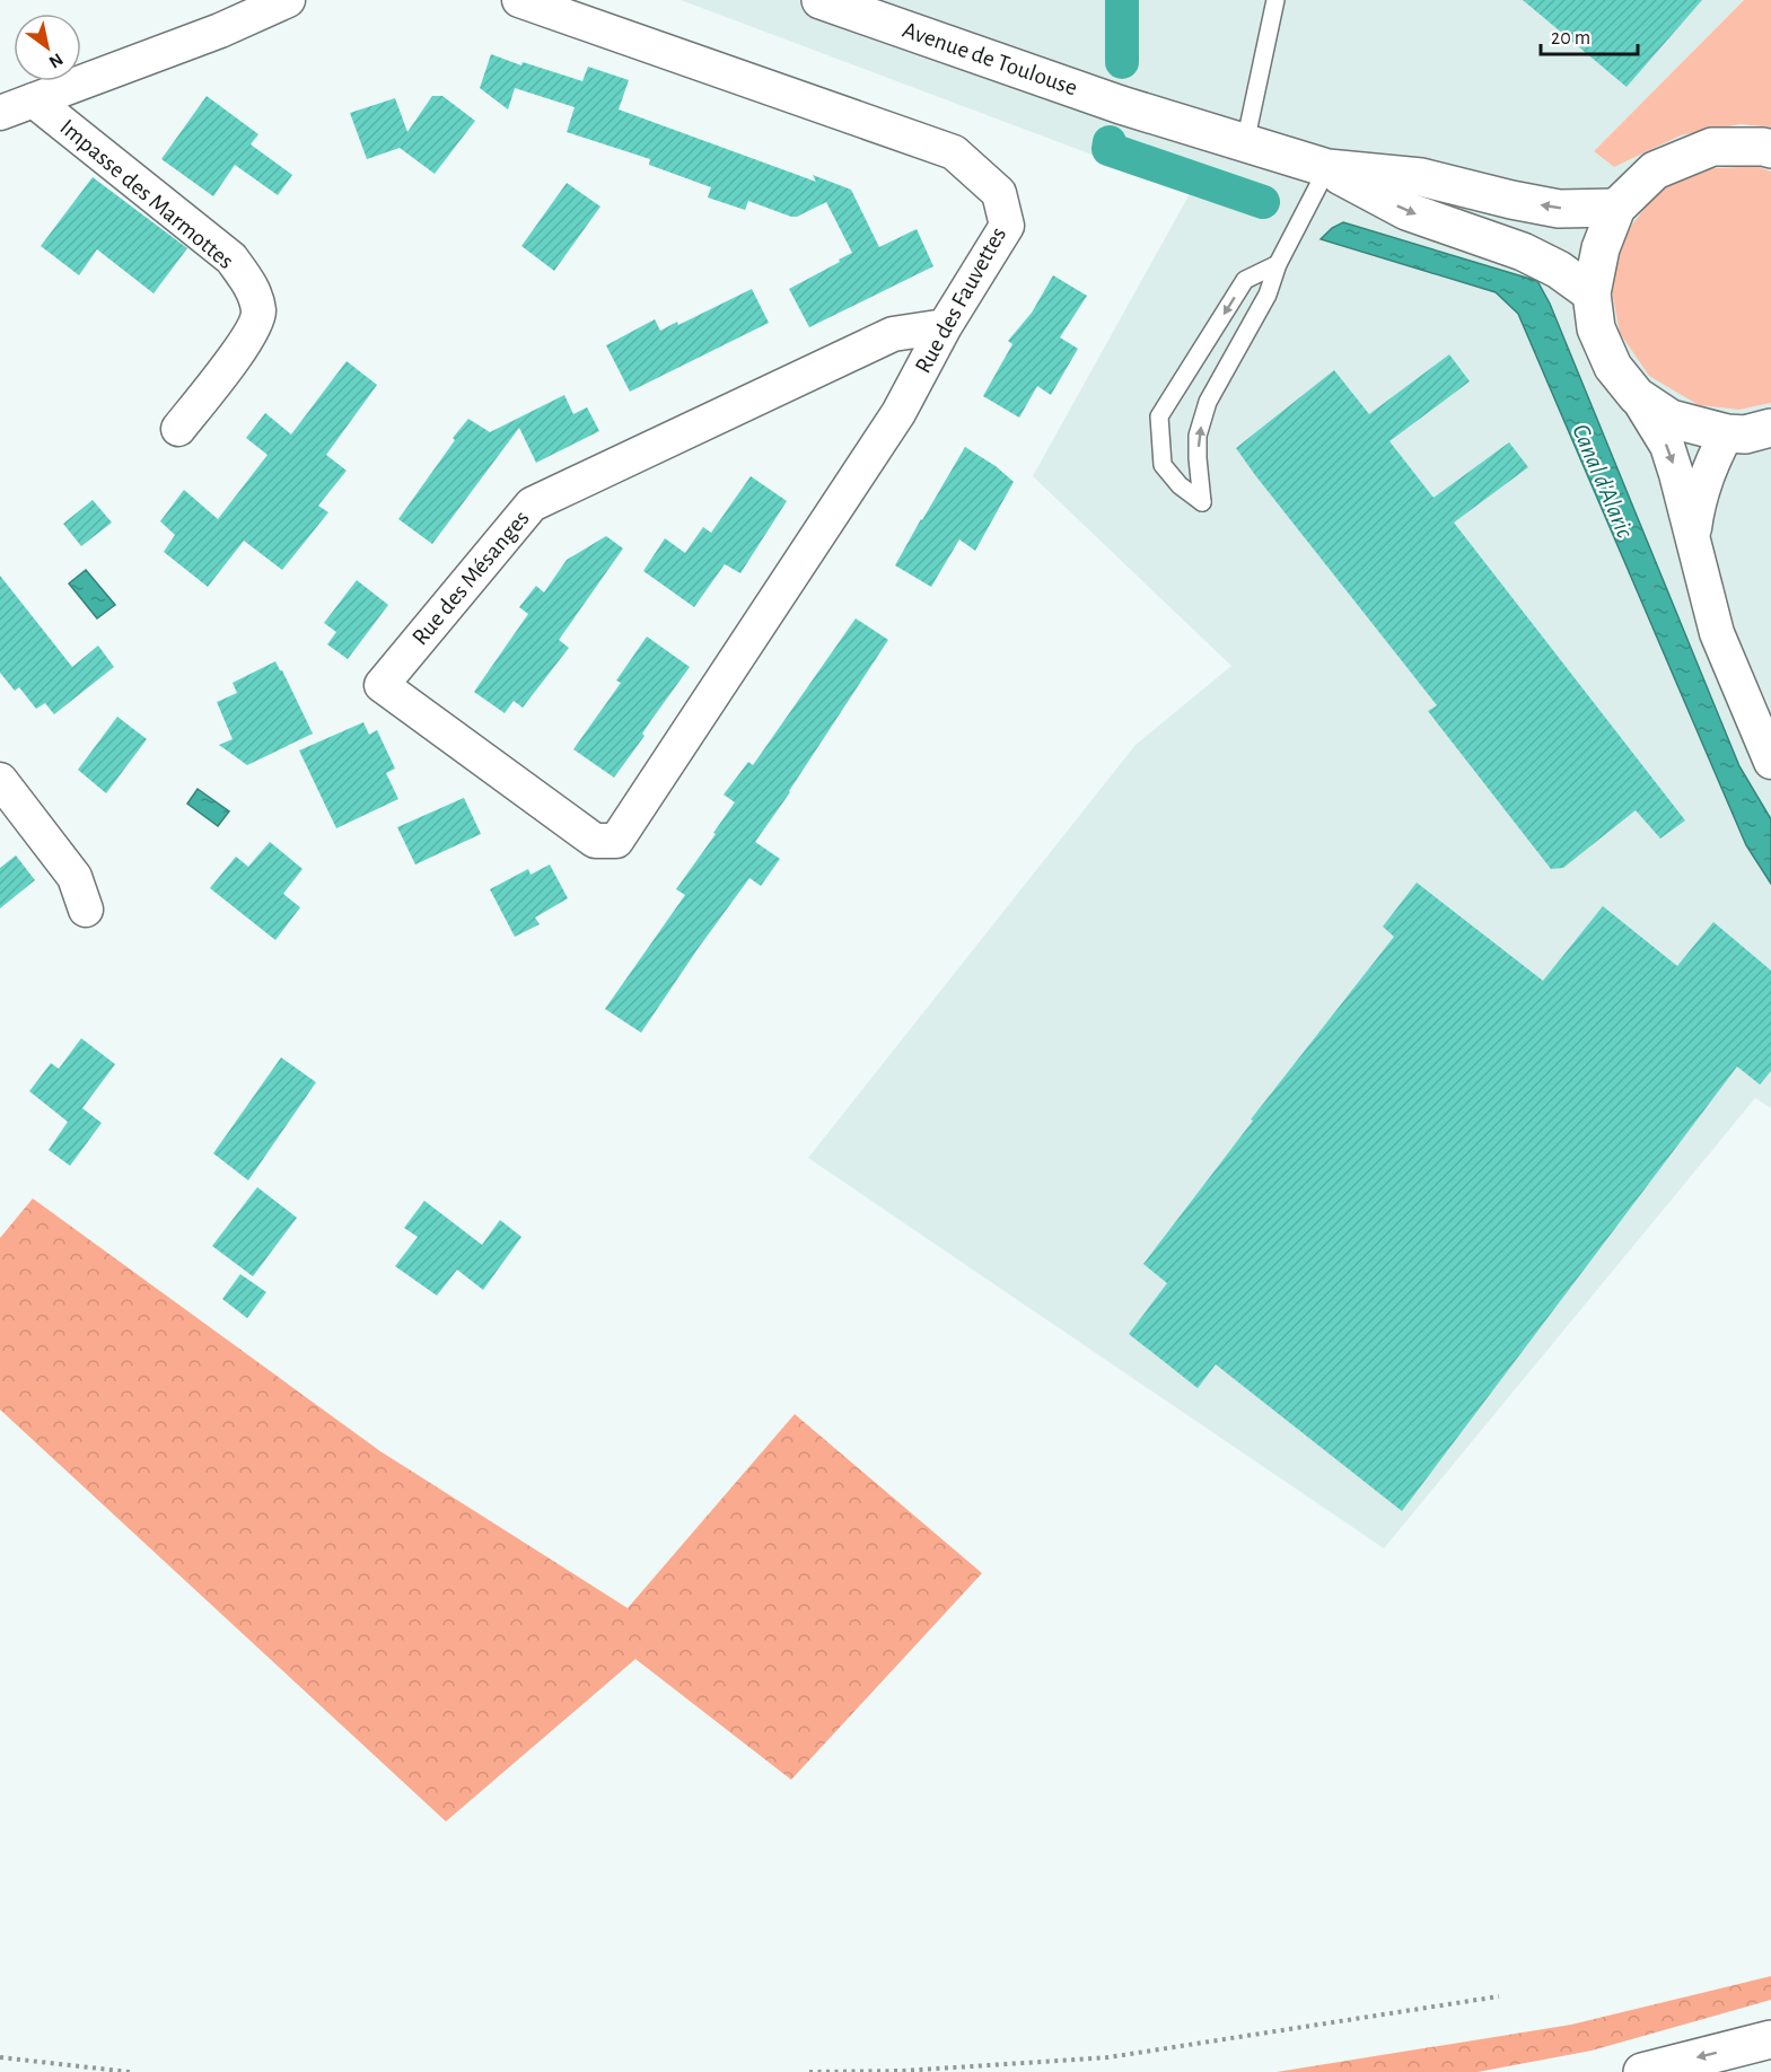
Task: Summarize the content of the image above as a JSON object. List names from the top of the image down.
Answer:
{
  "streets": {
    "main road": ["Avenue de Toulouse"],
    "street": ["Impasse des Marmottes", "Rue des Fauvettes", "Rue des Mésanges"]
  },
  "crossings": [
    ["Rue des Fauvettes", "Rue des Mésanges"]
  ],
  "water": ["Canal d'Alaric"],
  "scale_bar": "20 m",
  "north": "bottom right"
}
